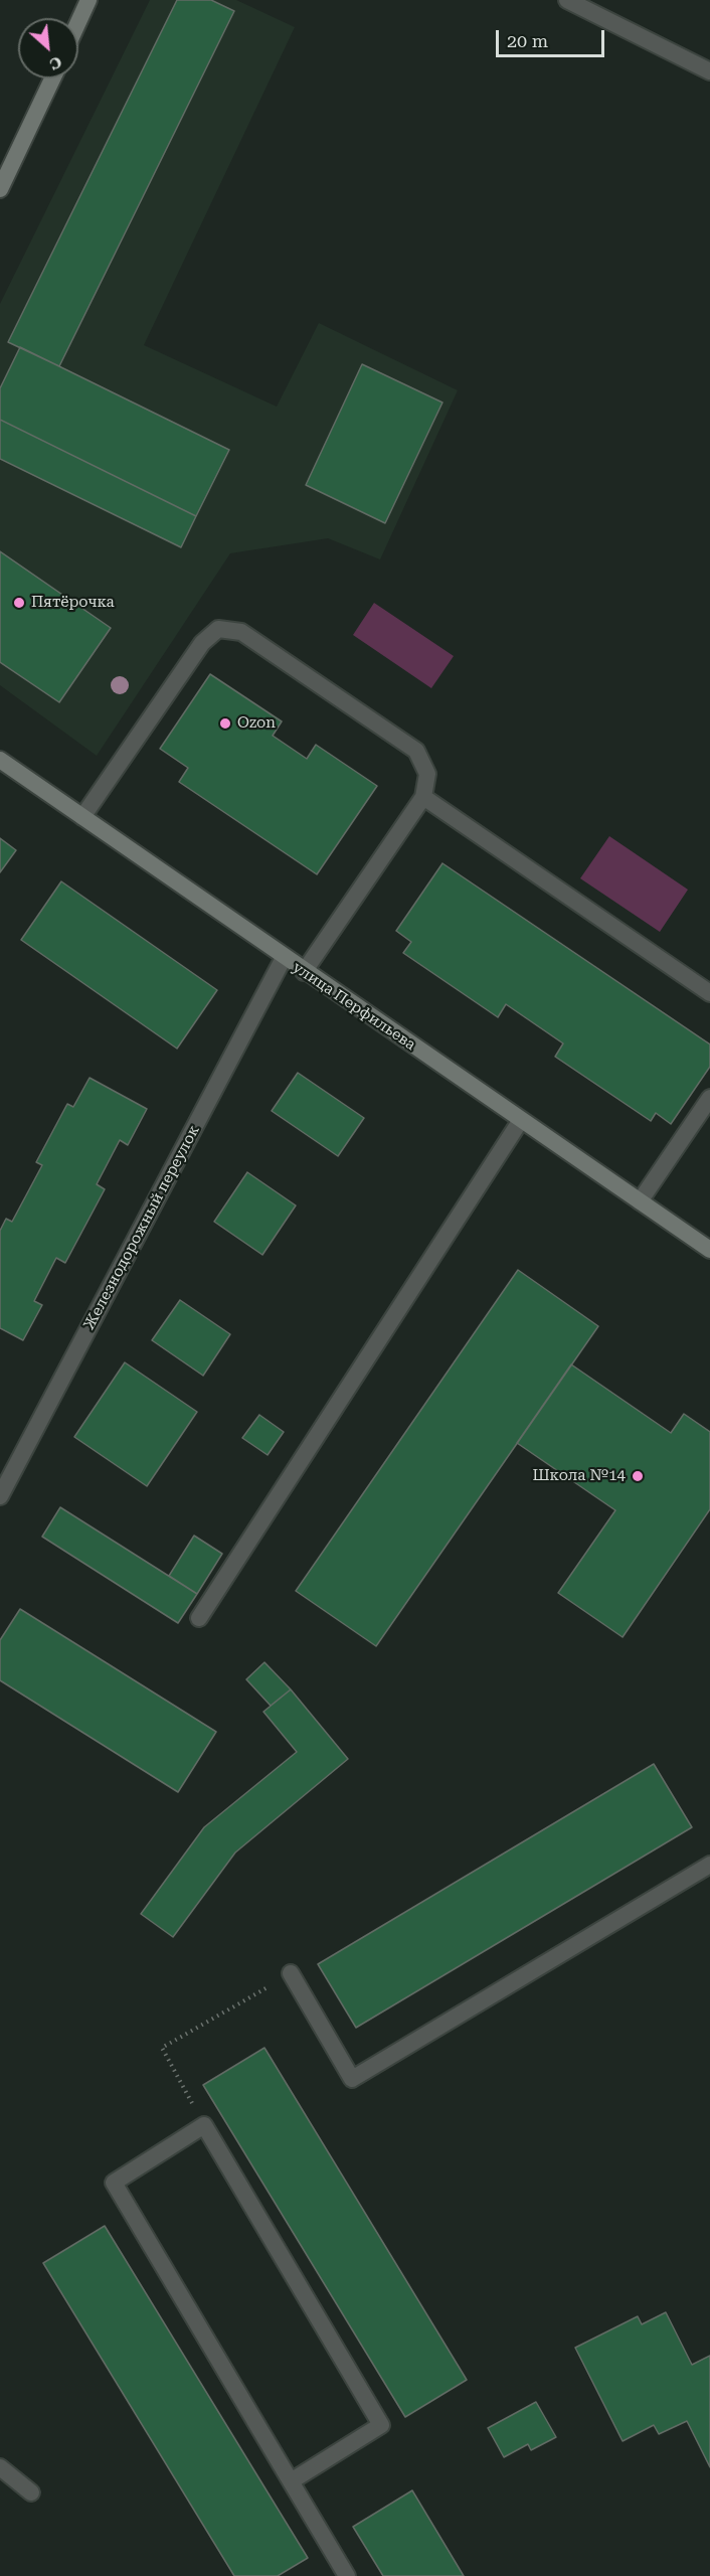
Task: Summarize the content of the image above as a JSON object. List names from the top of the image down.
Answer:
{
  "streets": {
    "main road": ["улица Перфильева"],
    "street": ["Железнодорожный переулок"]
  },
  "crossings": [
    ["улица Перфильева", "Железнодорожный переулок"]
  ],
  "places": ["Пятёрочка", "Ozon", "Школа №14"],
  "scale_bar": "20 m",
  "north": "bottom right"
}
